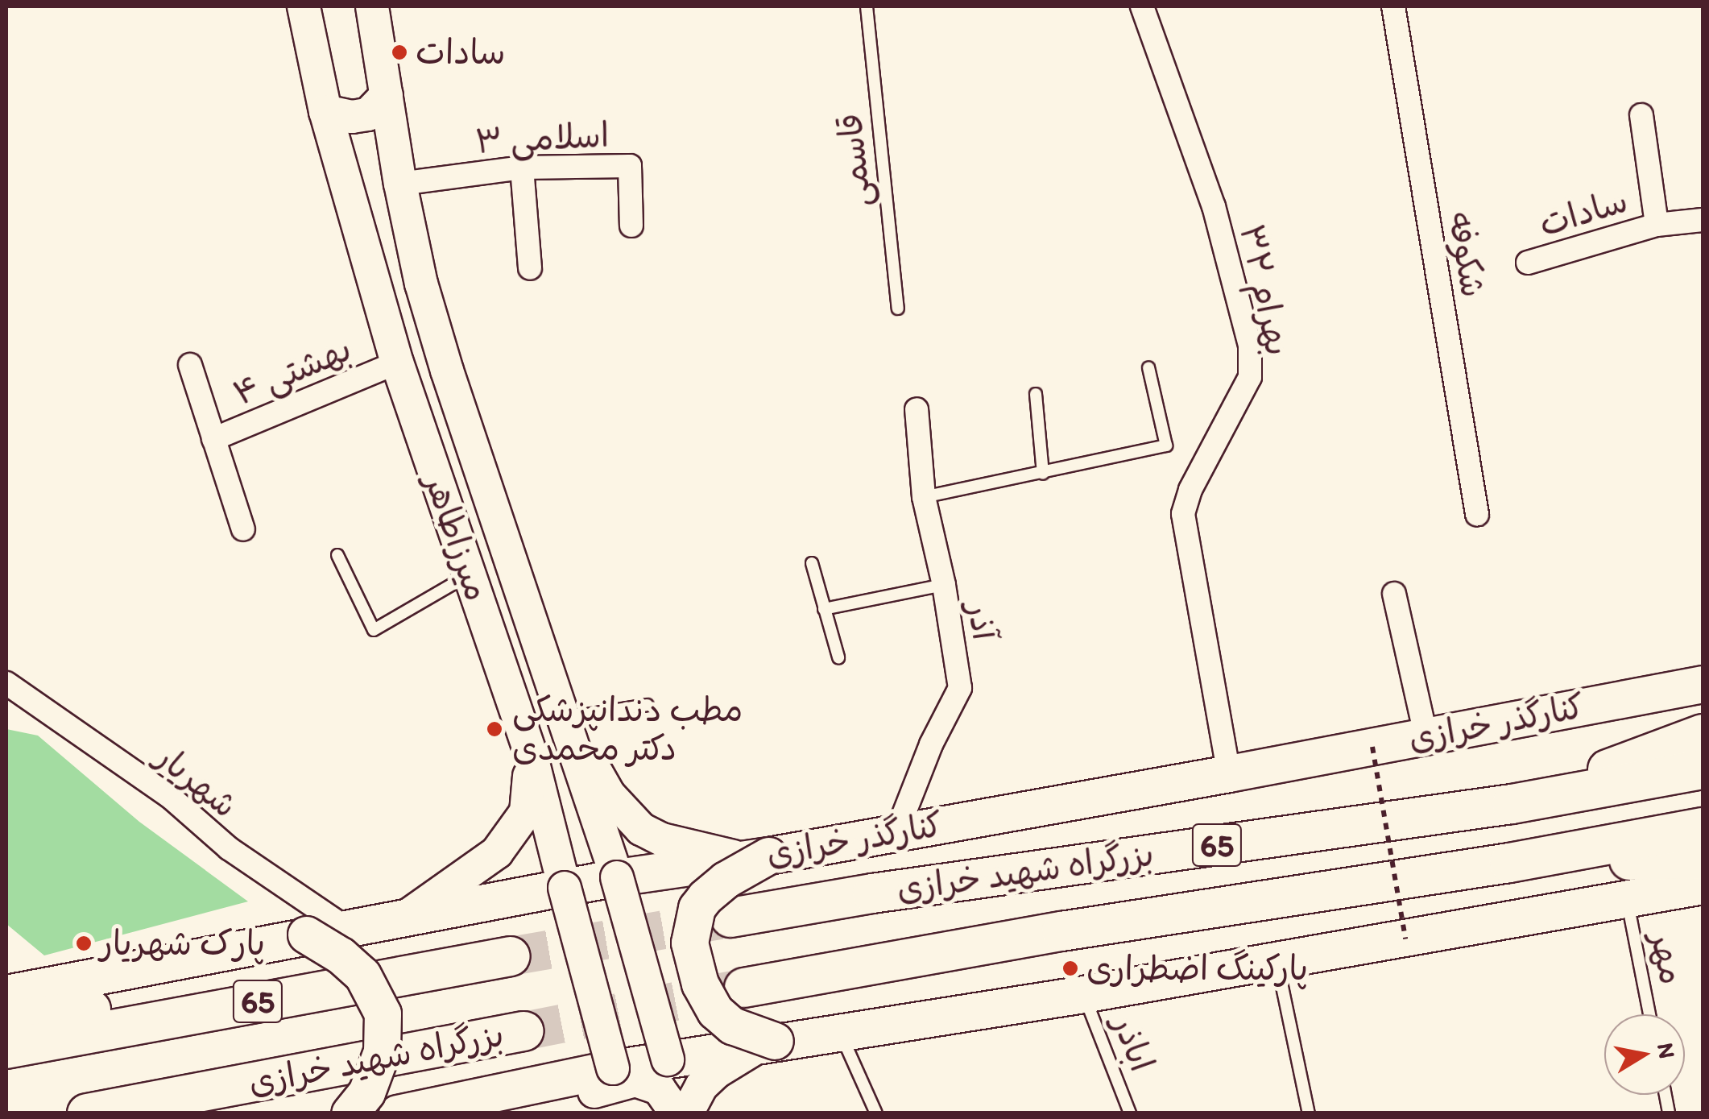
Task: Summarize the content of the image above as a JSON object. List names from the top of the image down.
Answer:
{
  "streets": {
    "highway": ["65", "بزرگراه شهید خرازی"],
    "main road": ["میرزاطاهر", "کنارگذر خرازی"],
    "street": [
      "اسلامی ۳",
      "سادات",
      "شکوفه",
      "بهرام ۳۲",
      "بهشتی ۴",
      "آذر",
      "شهریار"
    ],
    "lane": ["قاسمی", "مهر", "اباذر"]
  },
  "crossings": [
    ["اسلامی ۳", "میرزاطاهر"],
    ["بهرام ۳۲", "کنارگذر خرازی"],
    ["بهشتی ۴", "میرزاطاهر"],
    ["میرزاطاهر", "کنارگذر خرازی"],
    ["آذر", "کنارگذر خرازی"],
    ["کنارگذر خرازی", "شهریار"]
  ],
  "places": [
    "سادات",
    "مطب دندانپزشکی دکتر محمدی",
    "پارک شهریار",
    "پارکینگ اضطراری"
  ],
  "north": "right"
}
